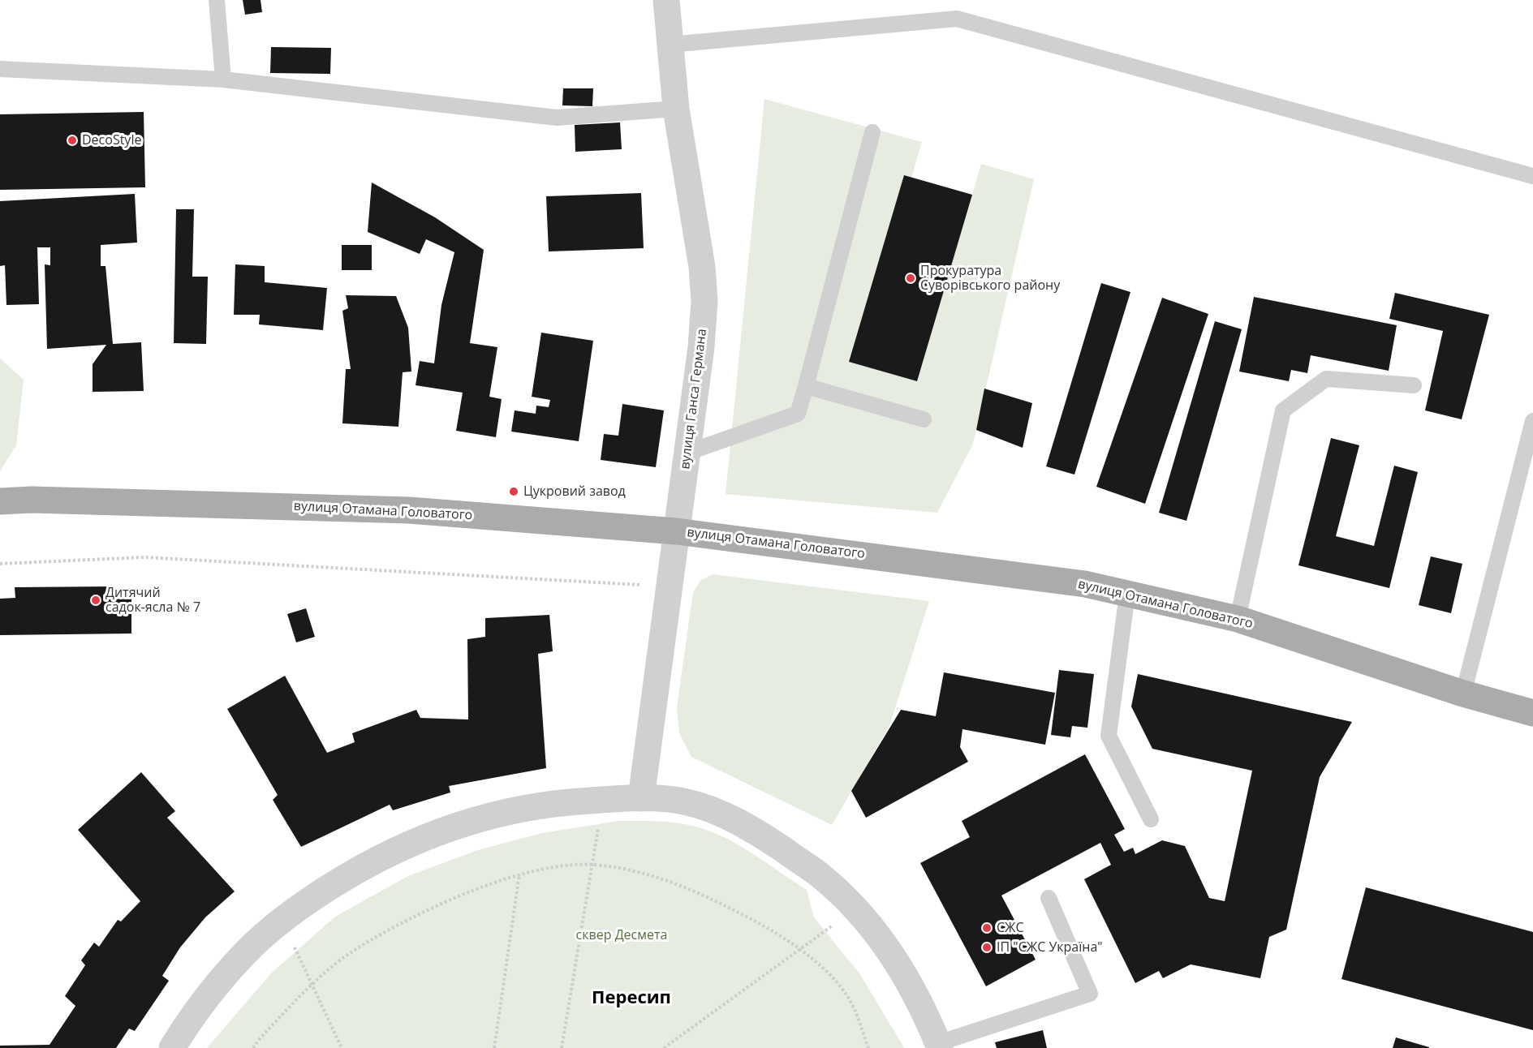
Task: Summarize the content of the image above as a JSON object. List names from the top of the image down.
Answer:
{
  "streets": {
    "main road": ["вулиця Отамана Головатого"],
    "street": ["вулиця Ганса Германа"]
  },
  "crossings": [
    ["вулиця Ганса Германа", "вулиця Отамана Головатого"]
  ],
  "districts": ["Пересип"],
  "parks": ["сквер Десмета"],
  "places": [
    "DecoStyle",
    "Прокуратура Суворівського району",
    "Цукровий завод",
    "Дитячий садок-ясла № 7",
    "СЖС",
    "ІП \"СЖС Україна\""
  ]
}
